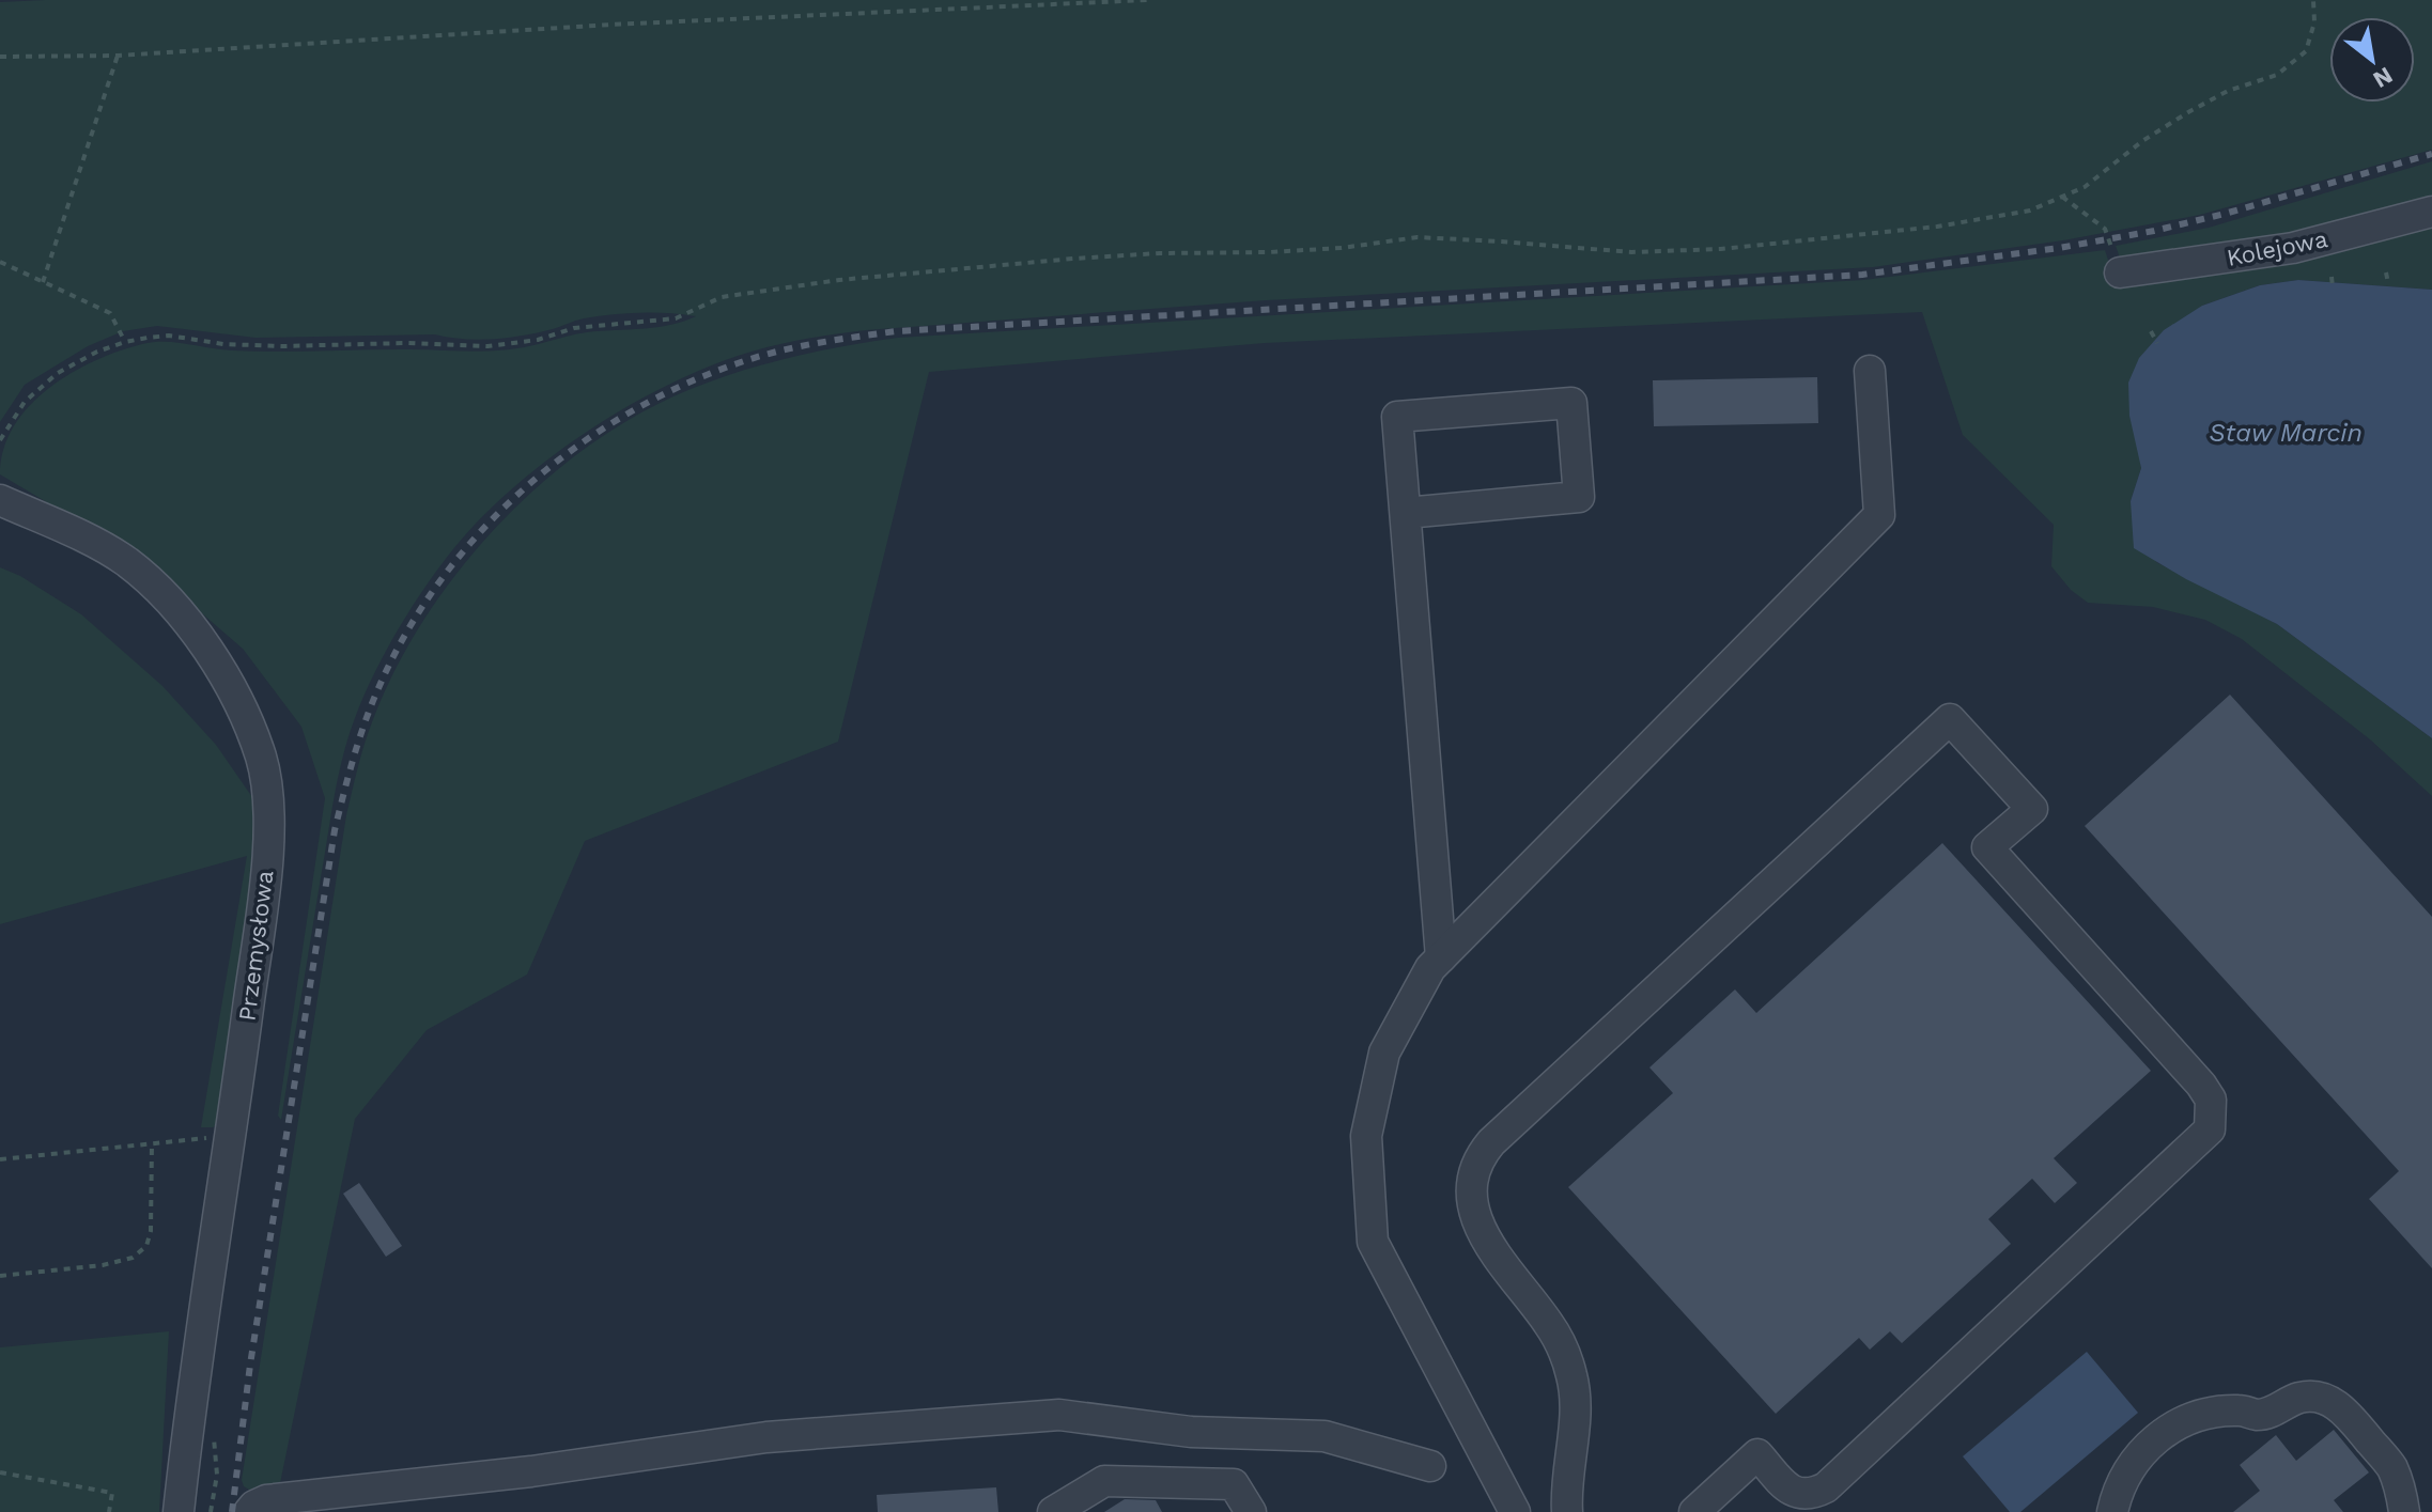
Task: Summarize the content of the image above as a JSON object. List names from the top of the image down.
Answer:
{
  "streets": {
    "street": ["Kolejowa", "Przemysłowa"]
  },
  "water": ["Staw Marcin"],
  "north": "bottom right"
}
